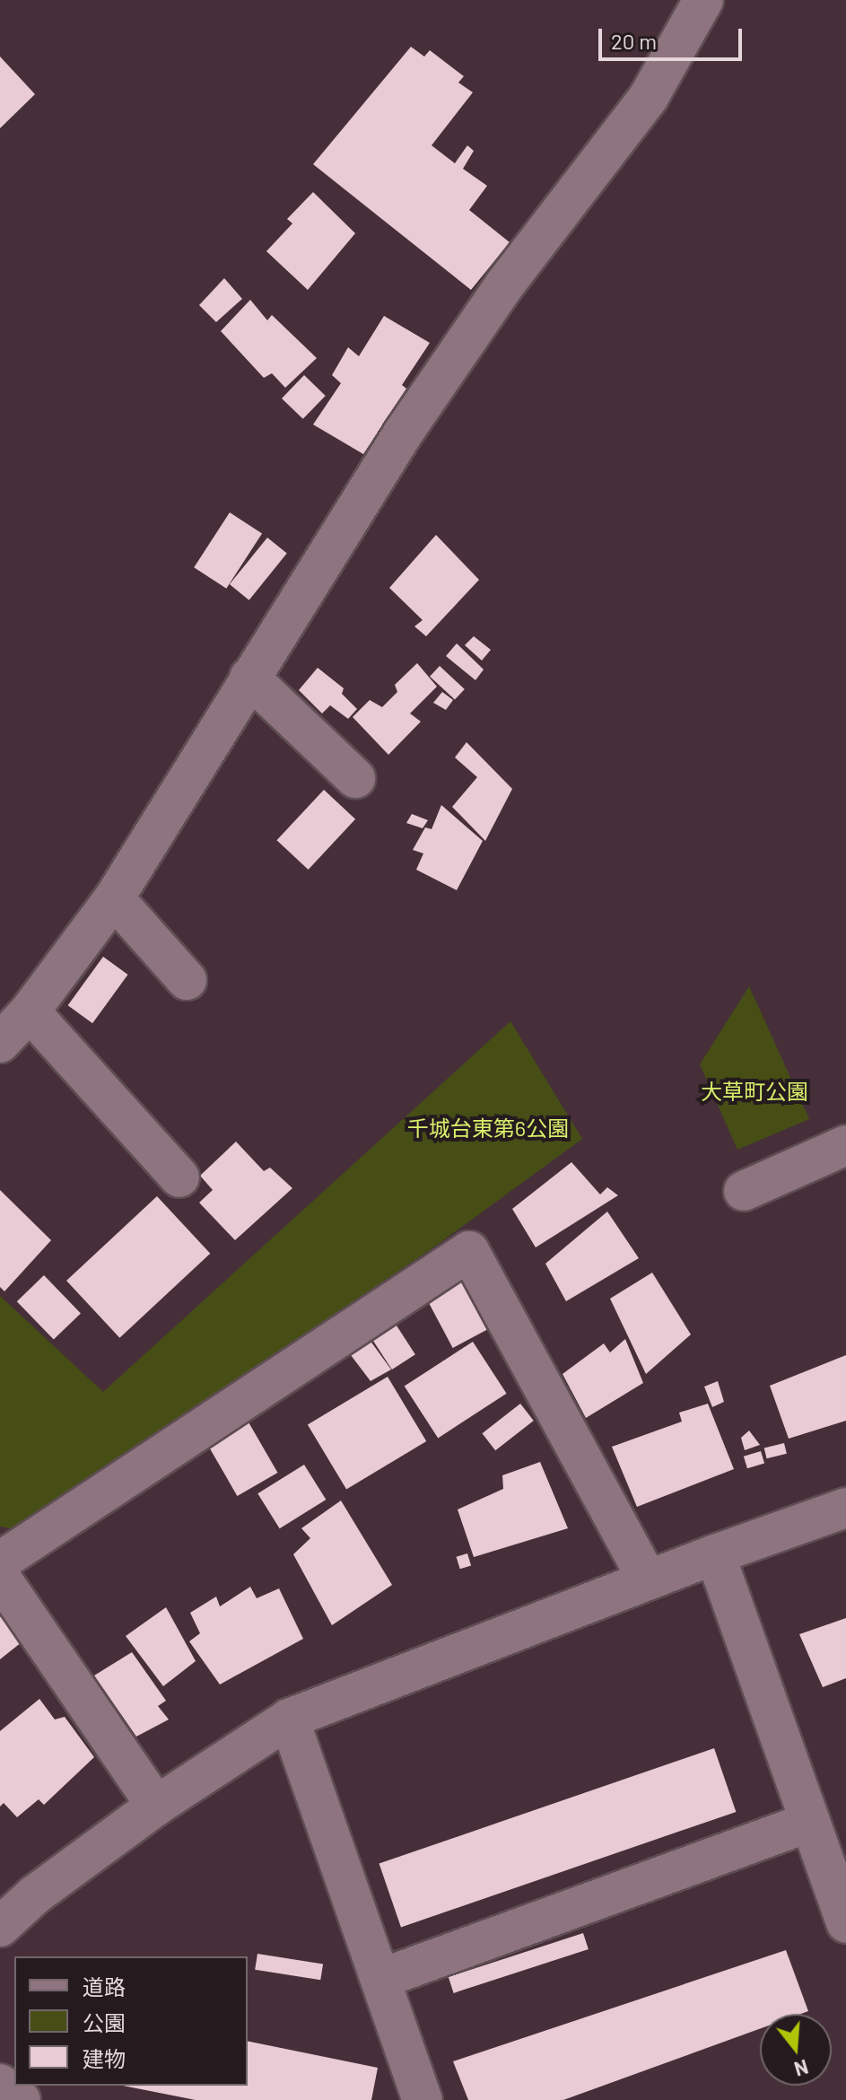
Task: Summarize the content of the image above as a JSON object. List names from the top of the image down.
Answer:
{
  "parks": ["大草町公園", "千城台東第6公園"],
  "legend": ["道路", "公園", "建物"],
  "scale_bar": "20 m",
  "north": "bottom"
}
